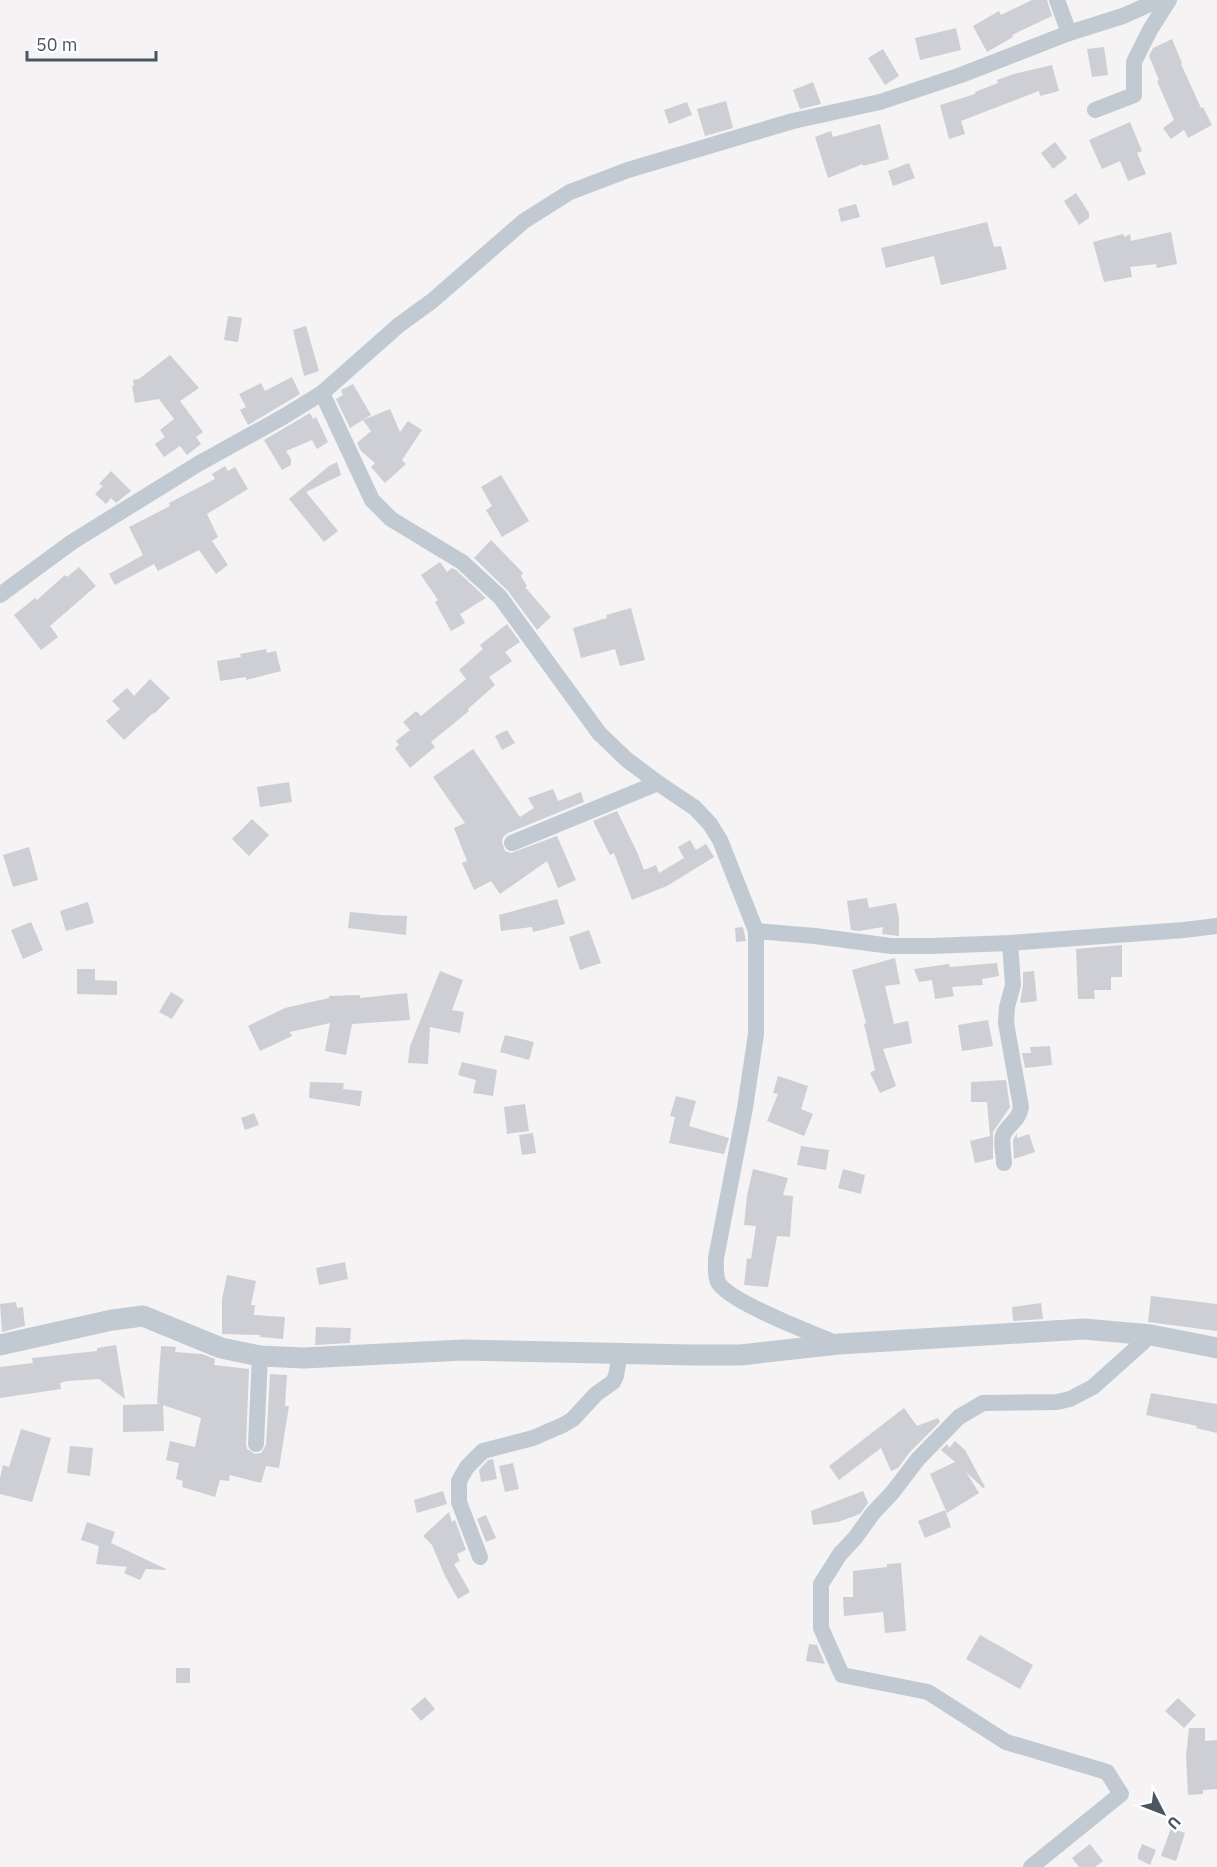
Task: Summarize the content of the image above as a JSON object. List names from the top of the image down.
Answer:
{
  "scale_bar": "50 m",
  "north": "bottom right"
}
